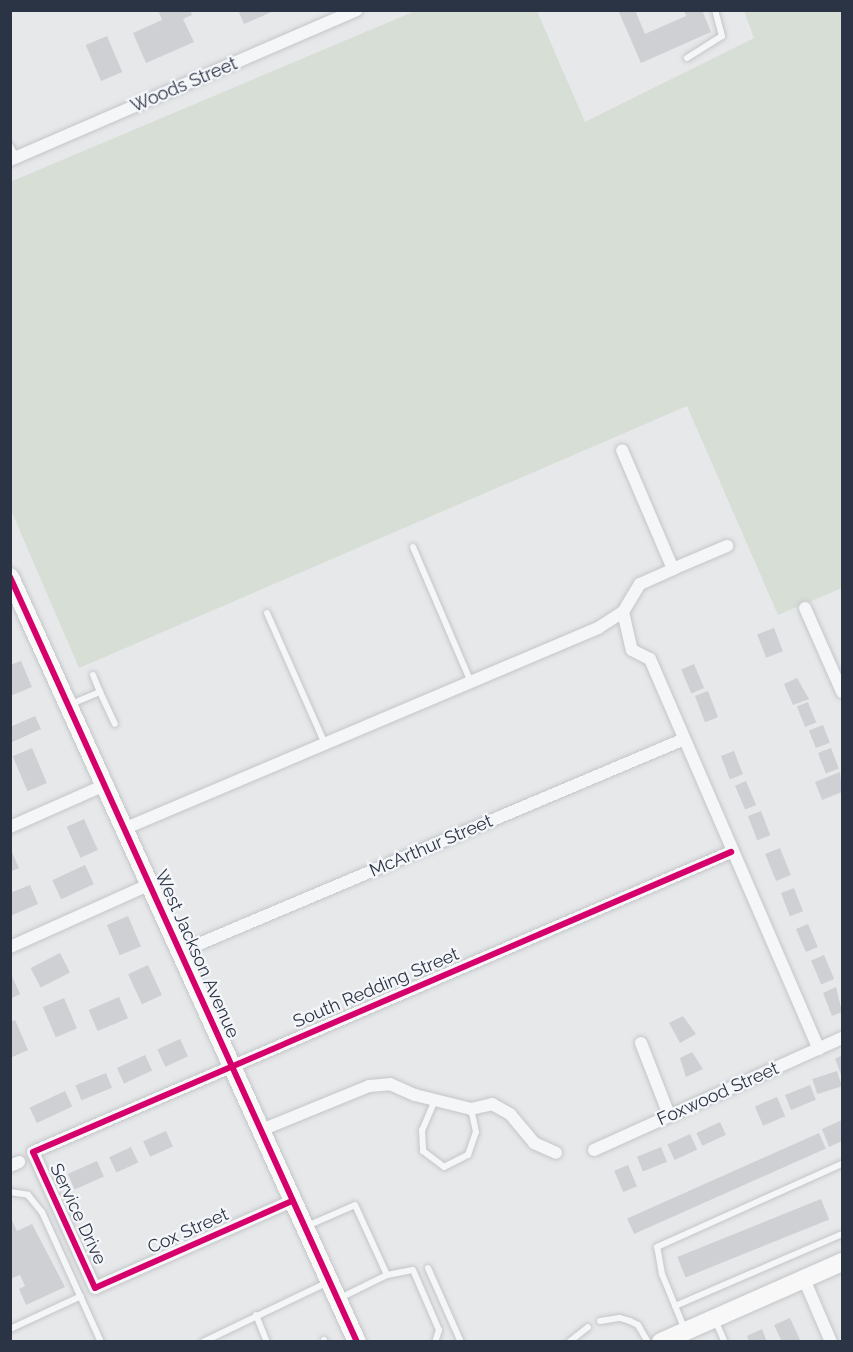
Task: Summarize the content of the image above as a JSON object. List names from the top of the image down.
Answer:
{
  "streets": {
    "street": [
      "Woods Street",
      "McArthur Street",
      "West Jackson Avenue",
      "South Redding Street",
      "Foxwood Street",
      "Service Drive",
      "Cox Street"
    ]
  },
  "crossings": [
    ["McArthur Street", "West Jackson Avenue"],
    ["West Jackson Avenue", "South Redding Street"],
    ["West Jackson Avenue", "Cox Street"],
    ["South Redding Street", "Service Drive"],
    ["Service Drive", "Cox Street"]
  ]
}
